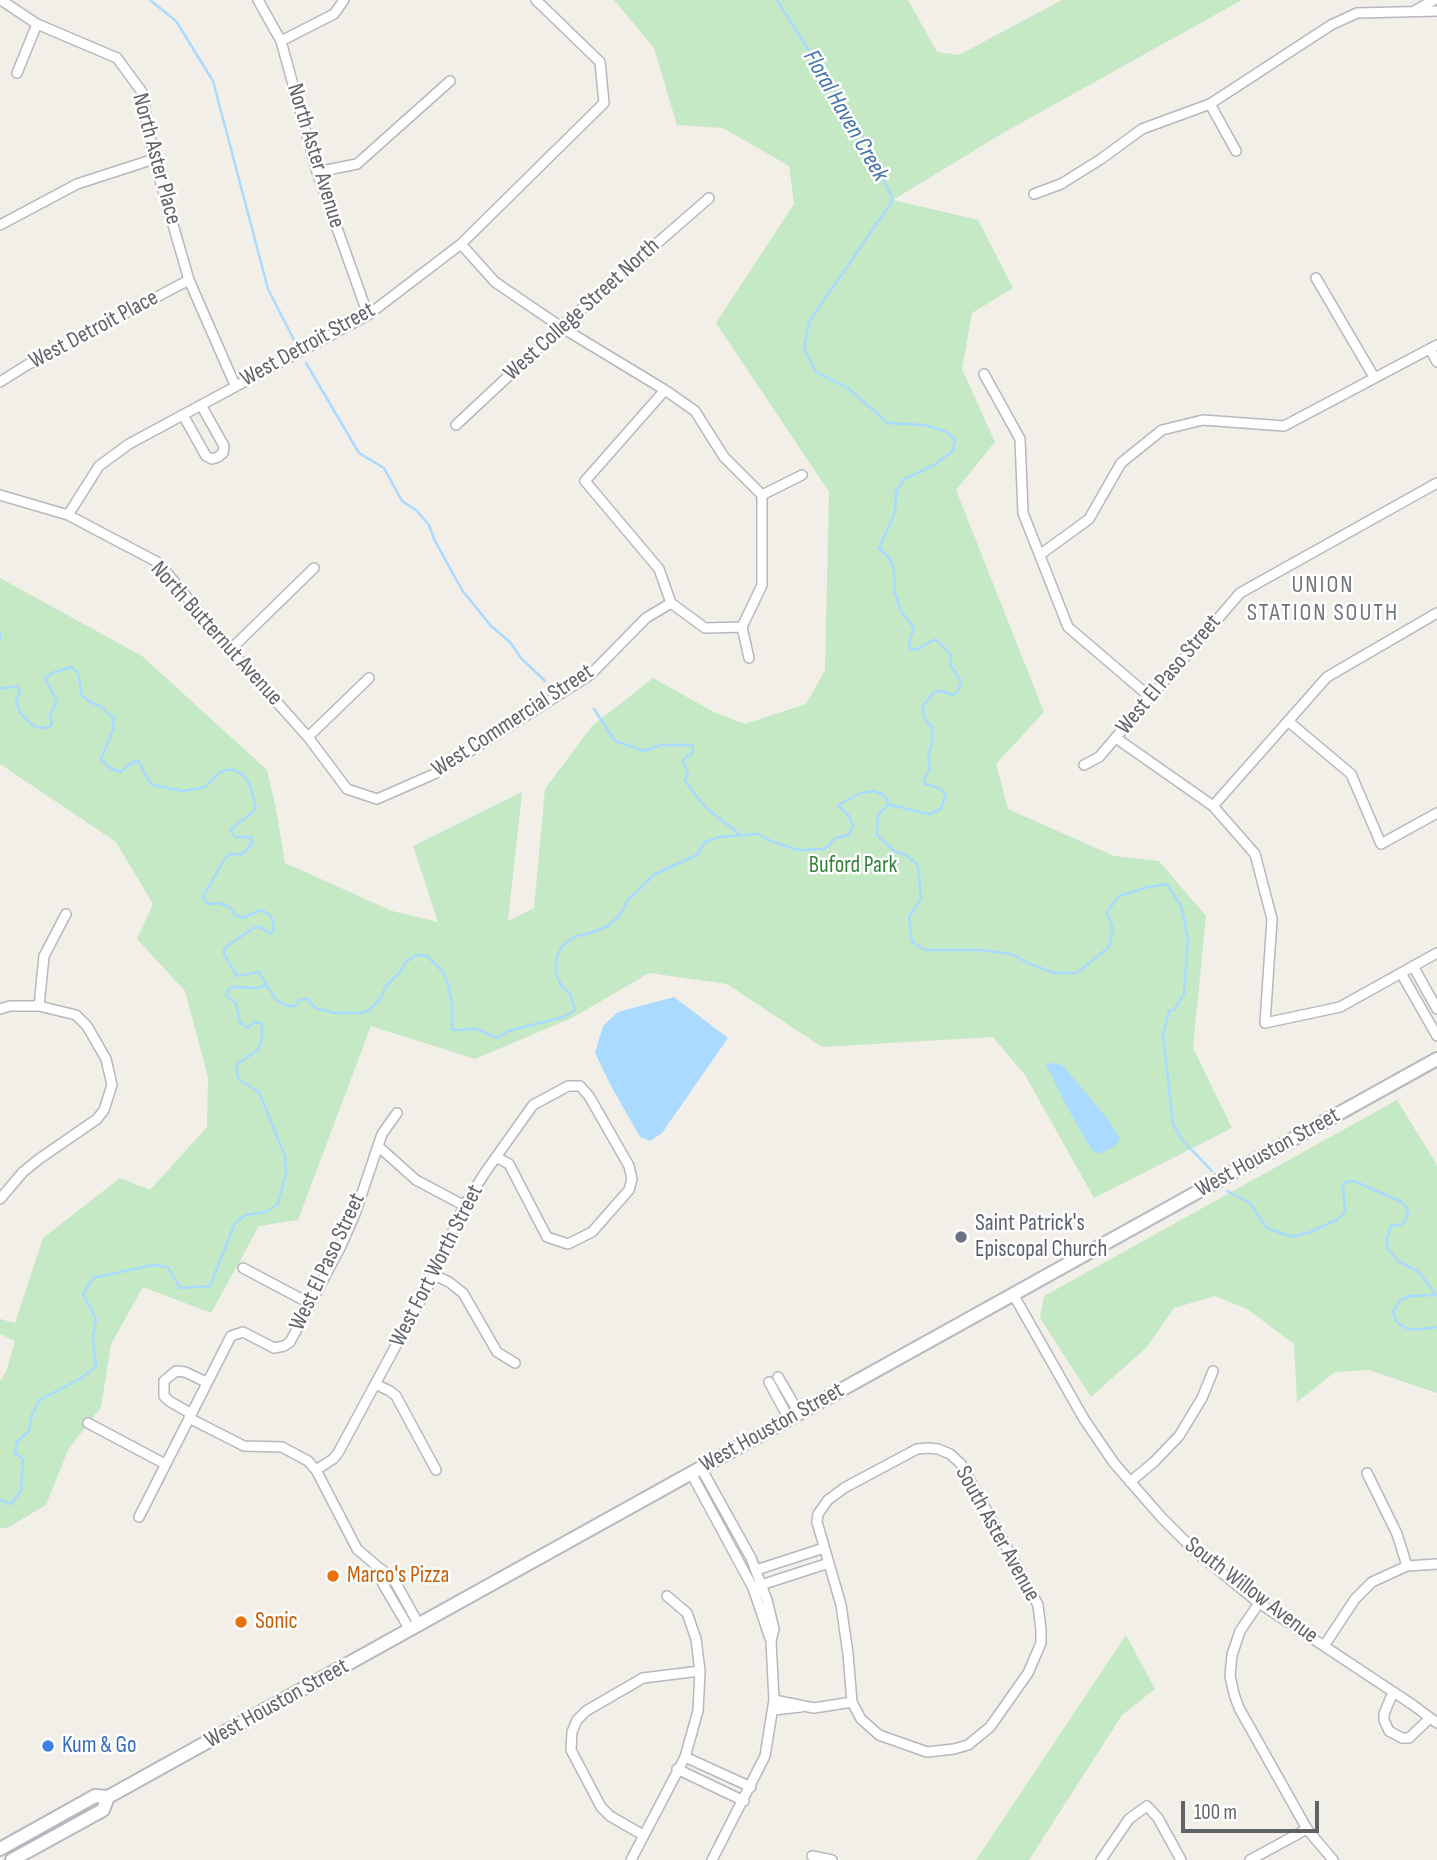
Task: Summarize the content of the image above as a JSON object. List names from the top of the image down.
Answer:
{
  "streets": {
    "main road": ["West Houston Street"],
    "street": [
      "North Aster Avenue",
      "North Aster Place",
      "West College Street North",
      "West Detroit Place",
      "West Detroit Street",
      "North Butternut Avenue",
      "West El Paso Street",
      "West Commercial Street",
      "West Fort Worth Street",
      "South Aster Avenue",
      "South Willow Avenue"
    ]
  },
  "crossings": [
    ["North Aster Avenue", "West Detroit Street"],
    ["North Aster Place", "West Detroit Place"],
    ["North Aster Place", "West Detroit Street"],
    ["West Detroit Street", "North Butternut Avenue"],
    ["North Butternut Avenue", "West Commercial Street"],
    ["West Houston Street", "South Willow Avenue"]
  ],
  "districts": ["UNION STATION SOUTH"],
  "water": ["Floral Haven Creek"],
  "parks": ["Buford Park"],
  "places": [
    "Saint Patrick's Episcopal Church",
    "Marco's Pizza",
    "Sonic",
    "Kum & Go"
  ],
  "scale_bar": "100 m"
}
